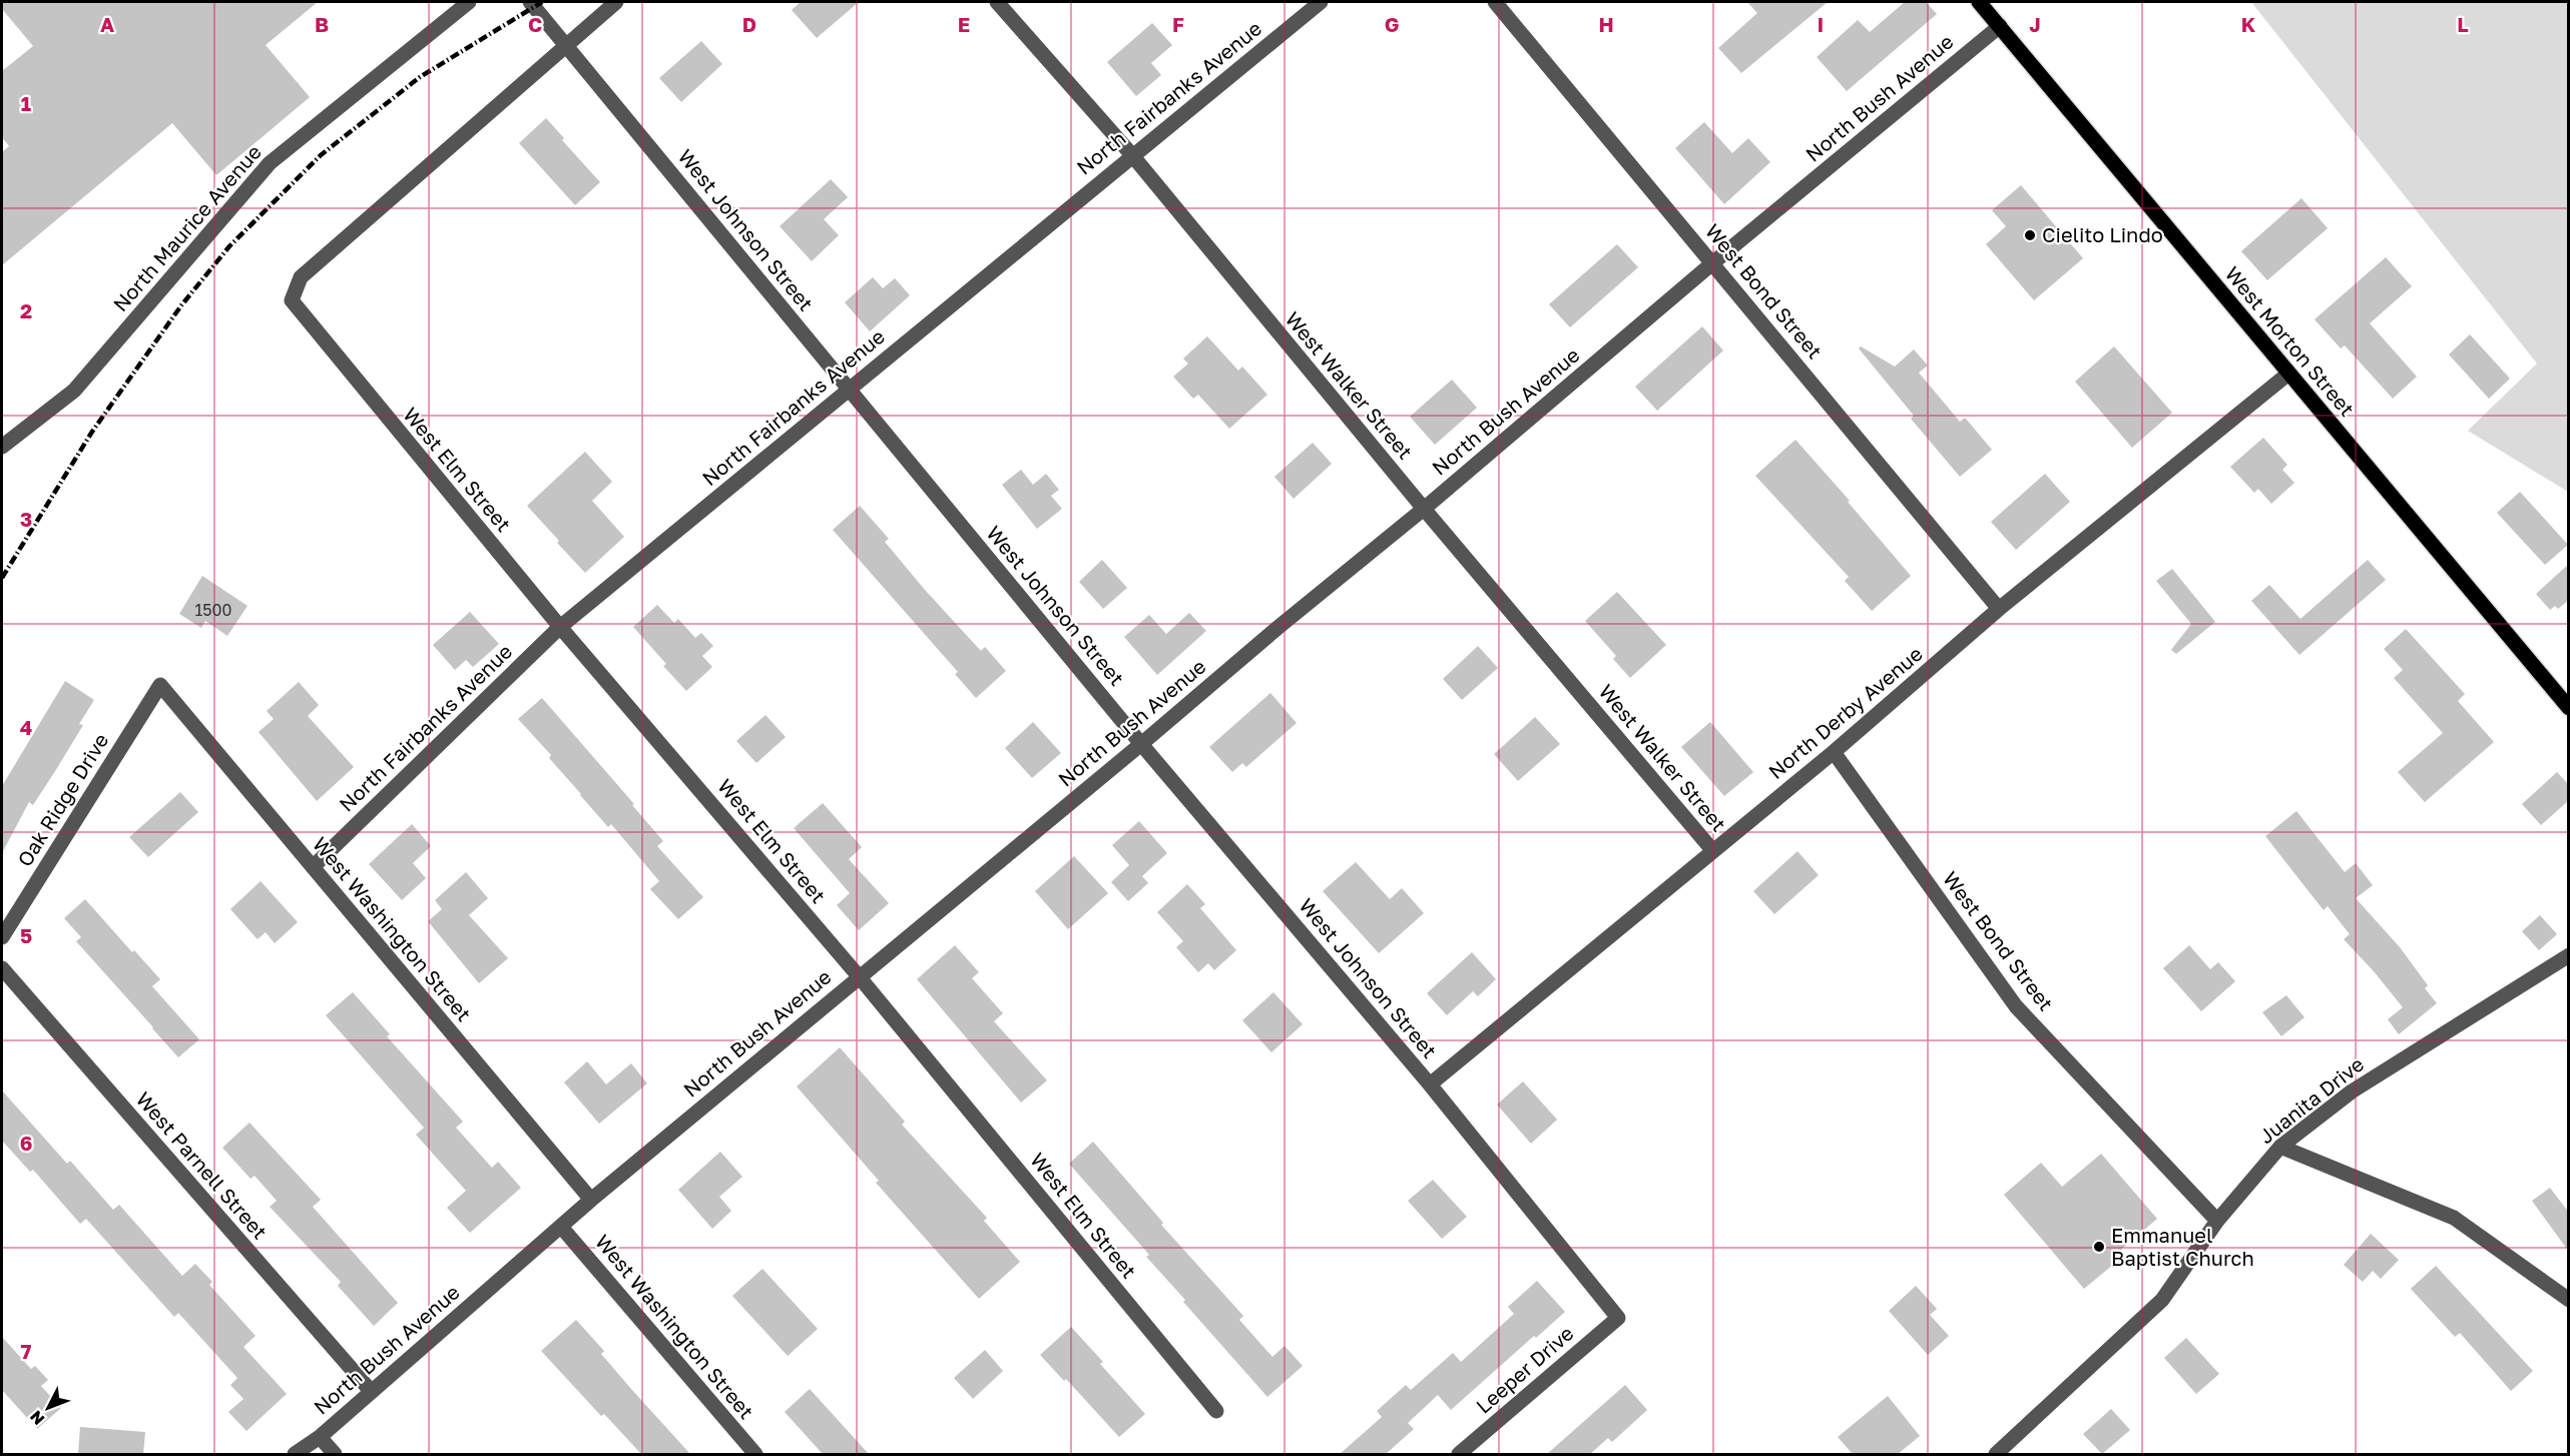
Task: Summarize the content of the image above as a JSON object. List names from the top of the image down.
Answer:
{
  "streets": {
    "main road": ["West Morton Street"],
    "street": [
      "North Fairbanks Avenue",
      "North Bush Avenue",
      "North Maurice Avenue",
      "West Johnson Street",
      "West Bond Street",
      "West Walker Street",
      "West Elm Street",
      "North Derby Avenue",
      "Oak Ridge Drive",
      "West Washington Street",
      "Juanita Drive",
      "West Parnell Street",
      "Leeper Drive"
    ]
  },
  "crossings": [
    ["North Fairbanks Avenue", "West Johnson Street"],
    ["North Fairbanks Avenue", "West Walker Street"],
    ["North Fairbanks Avenue", "West Elm Street"],
    ["North Fairbanks Avenue", "West Washington Street"],
    ["North Bush Avenue", "West Johnson Street"],
    ["North Bush Avenue", "West Bond Street"],
    ["North Bush Avenue", "West Morton Street"],
    ["North Bush Avenue", "West Walker Street"],
    ["North Bush Avenue", "West Elm Street"],
    ["North Bush Avenue", "West Washington Street"],
    ["North Bush Avenue", "West Parnell Street"],
    ["West Johnson Street", "West Elm Street"],
    ["West Johnson Street", "North Derby Avenue"],
    ["West Johnson Street", "Leeper Drive"],
    ["West Bond Street", "North Derby Avenue"],
    ["West Bond Street", "Juanita Drive"],
    ["West Morton Street", "North Derby Avenue"],
    ["West Walker Street", "North Derby Avenue"],
    ["Oak Ridge Drive", "West Washington Street"]
  ],
  "places": ["Cielito Lindo", "Emmanuel Baptist Church"],
  "house_numbers": ["1500"],
  "north": "bottom left",
  "grid": {
    "columns": [
      "A",
      "B",
      "C",
      "D",
      "E",
      "F",
      "G",
      "H",
      "I",
      "J",
      "K",
      "L"
    ],
    "rows": [
      "1",
      "2",
      "3",
      "4",
      "5",
      "6",
      "7"
    ]
  }
}
